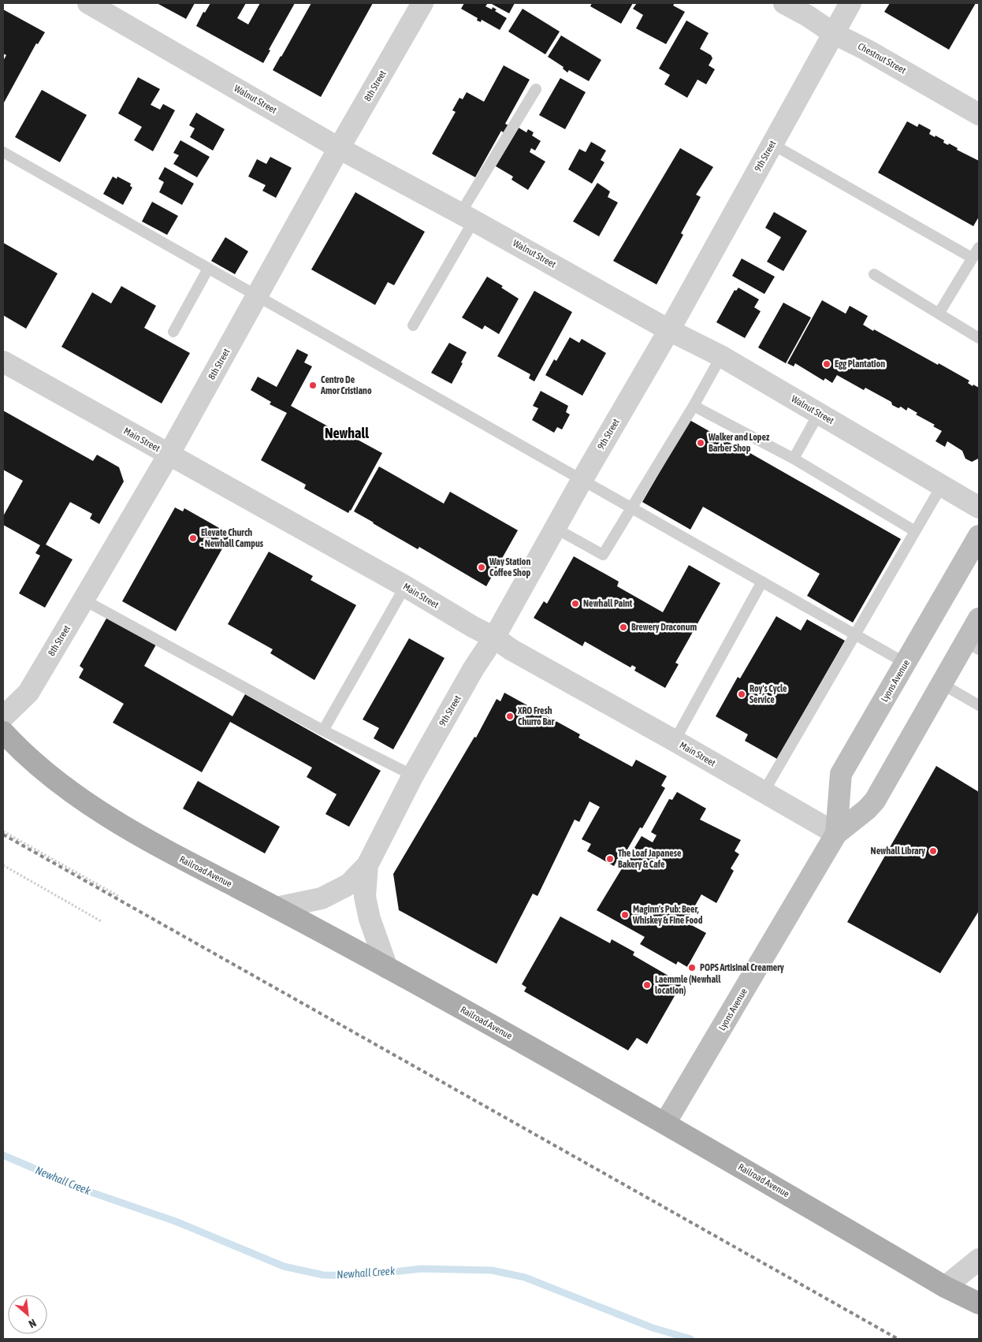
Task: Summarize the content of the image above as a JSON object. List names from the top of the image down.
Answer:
{
  "streets": {
    "main road": ["Lyons Avenue", "Railroad Avenue"],
    "street": [
      "Chestnut Street",
      "8th Street",
      "Walnut Street",
      "9th Street",
      "Main Street"
    ]
  },
  "crossings": [
    ["Chestnut Street", "9th Street"],
    ["8th Street", "Walnut Street"],
    ["8th Street", "Main Street"],
    ["Walnut Street", "9th Street"],
    ["9th Street", "Main Street"],
    ["9th Street", "Railroad Avenue"],
    ["Main Street", "Lyons Avenue"],
    ["Lyons Avenue", "Railroad Avenue"]
  ],
  "districts": ["Newhall"],
  "water": ["Newhall Creek"],
  "places": [
    "Egg Plantation",
    "Centro De Amor Cristiano",
    "Walker and Lopez Barber Shop",
    "Elevate Church - Newhall Campus",
    "Way Station Coffee Shop",
    "Newhall Paint",
    "Brewery Draconum",
    "Roy's Cycle Service",
    "XRO Fresh Churro Bar",
    "Newhall Library",
    "The Loaf Japanese Bakery & Cafe",
    "Maginn's Pub: Beer, Whiskey & Fine Food",
    "POPS Artisinal Creamery",
    "Laemmle (Newhall location)"
  ],
  "north": "bottom right"
}
